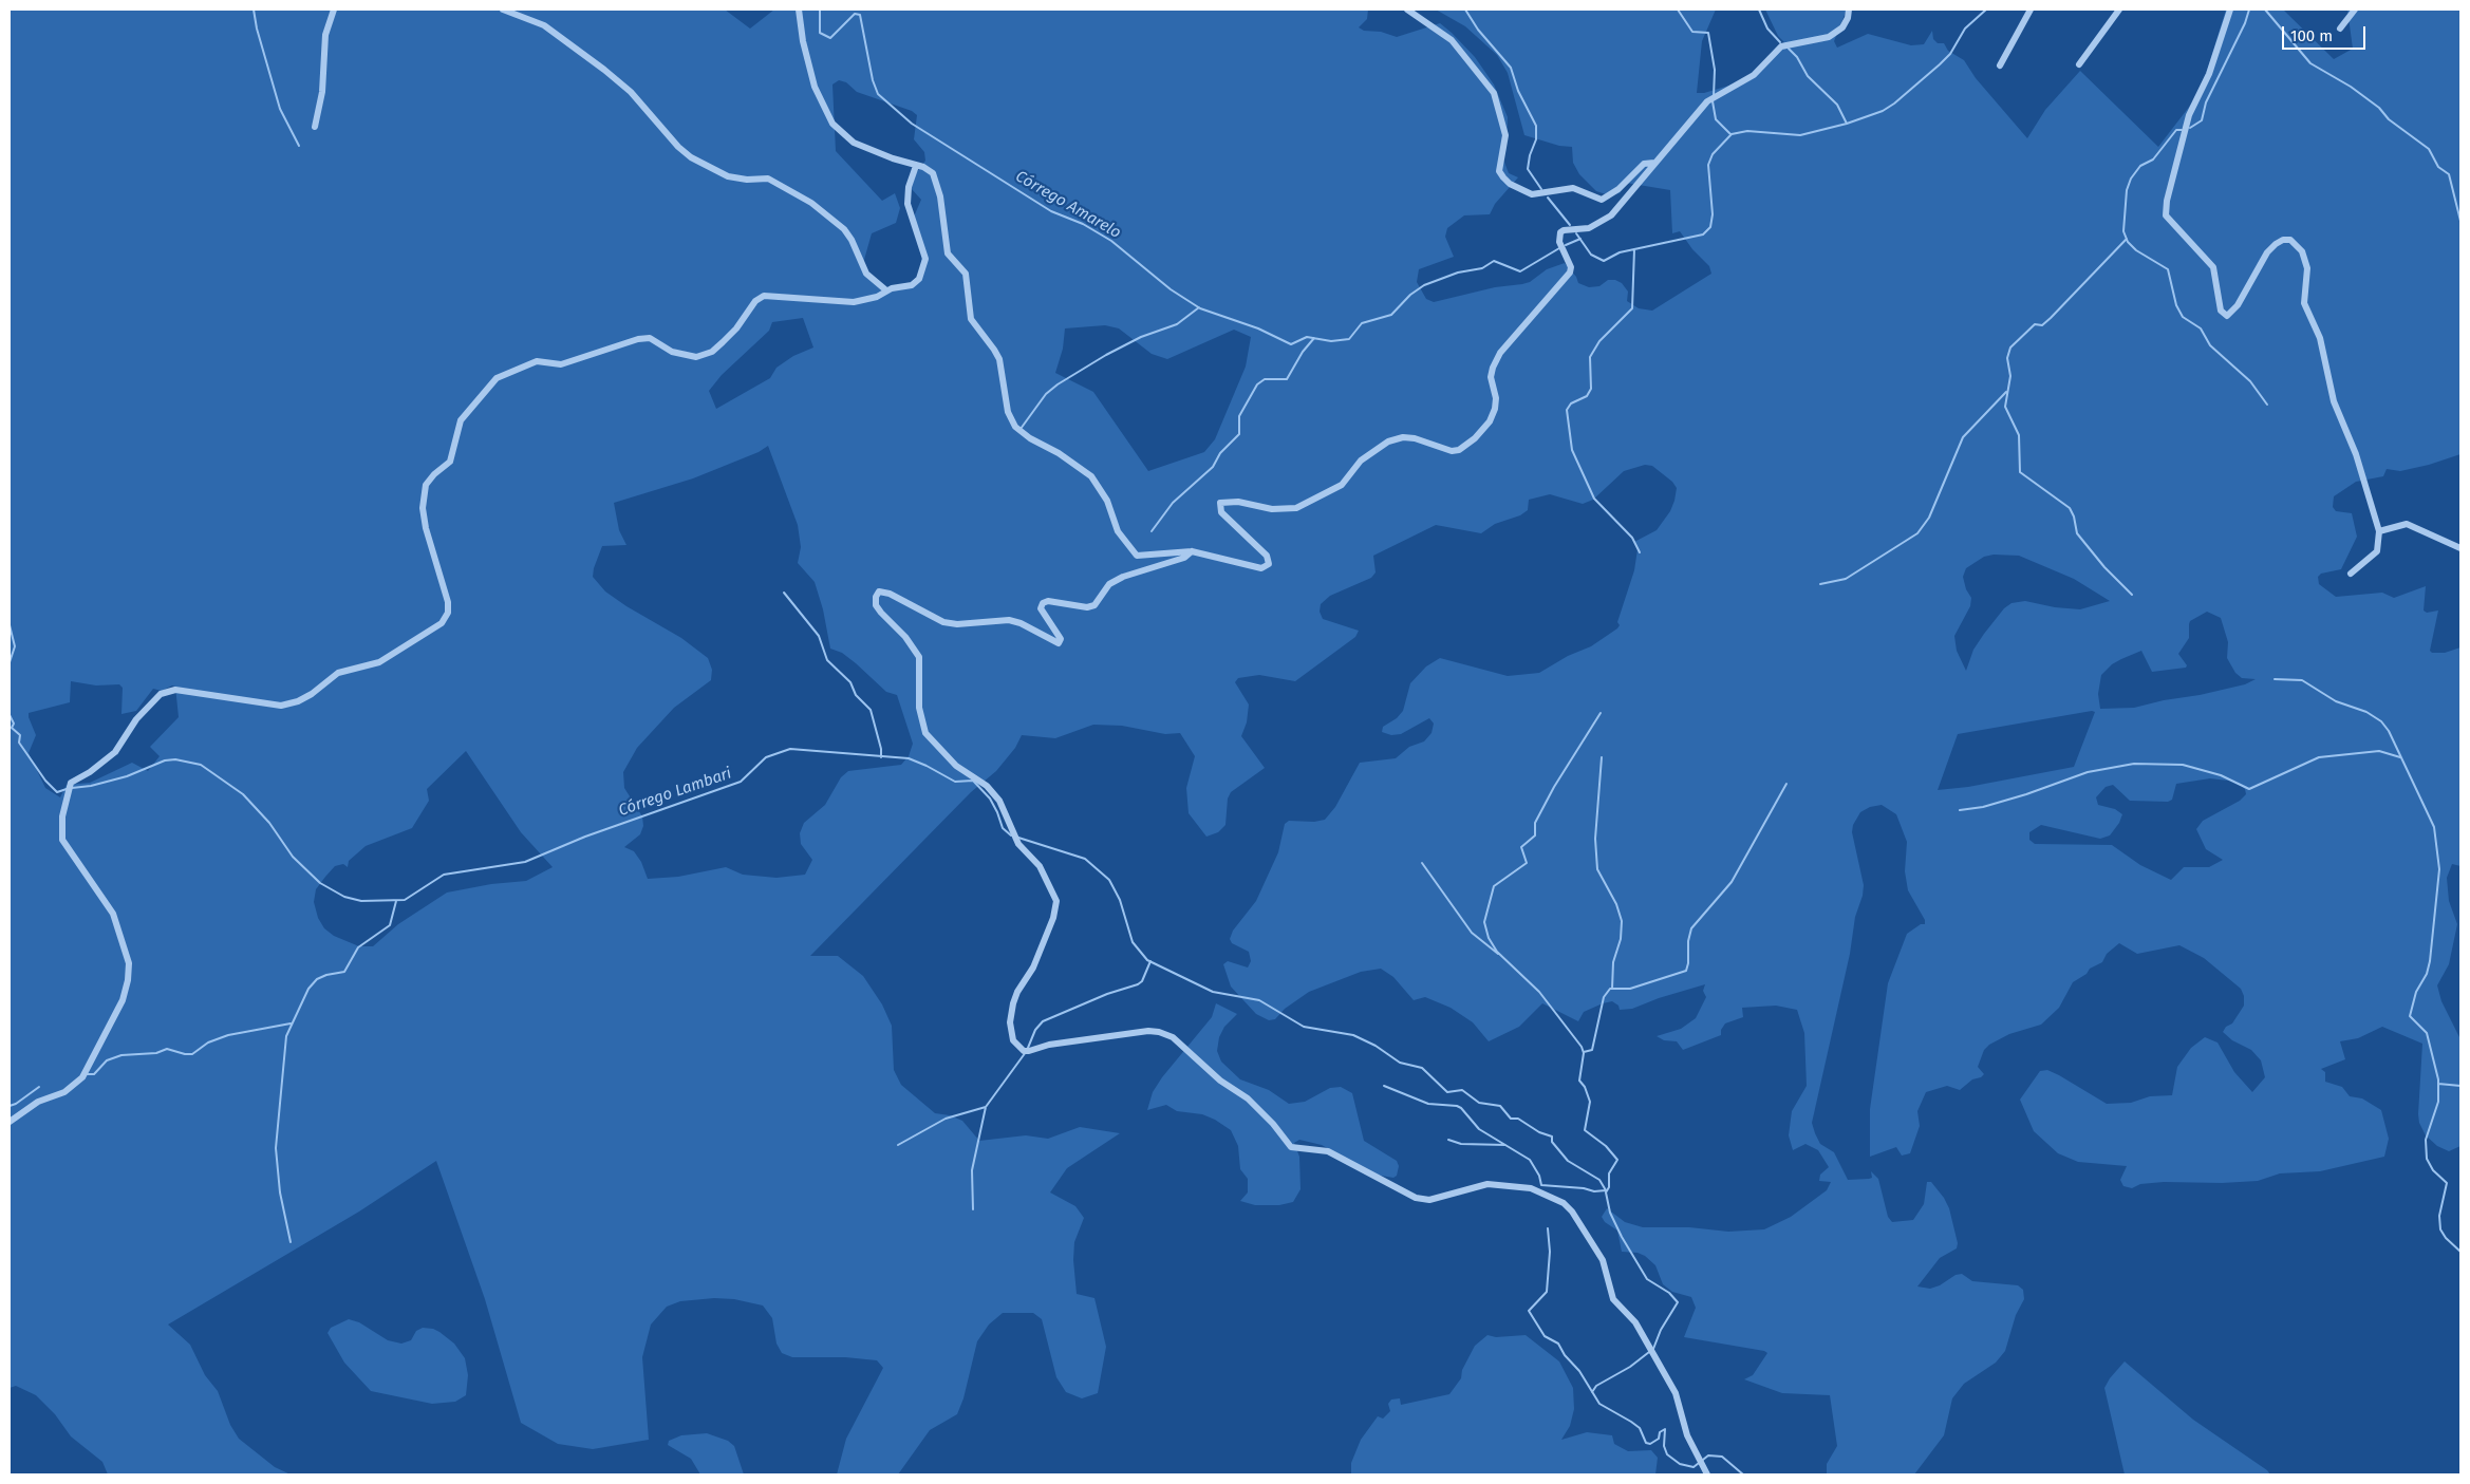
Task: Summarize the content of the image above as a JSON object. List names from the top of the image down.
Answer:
{
  "water": ["Córrego Amarelo", "Córrego Lambari"],
  "scale_bar": "100 m"
}
